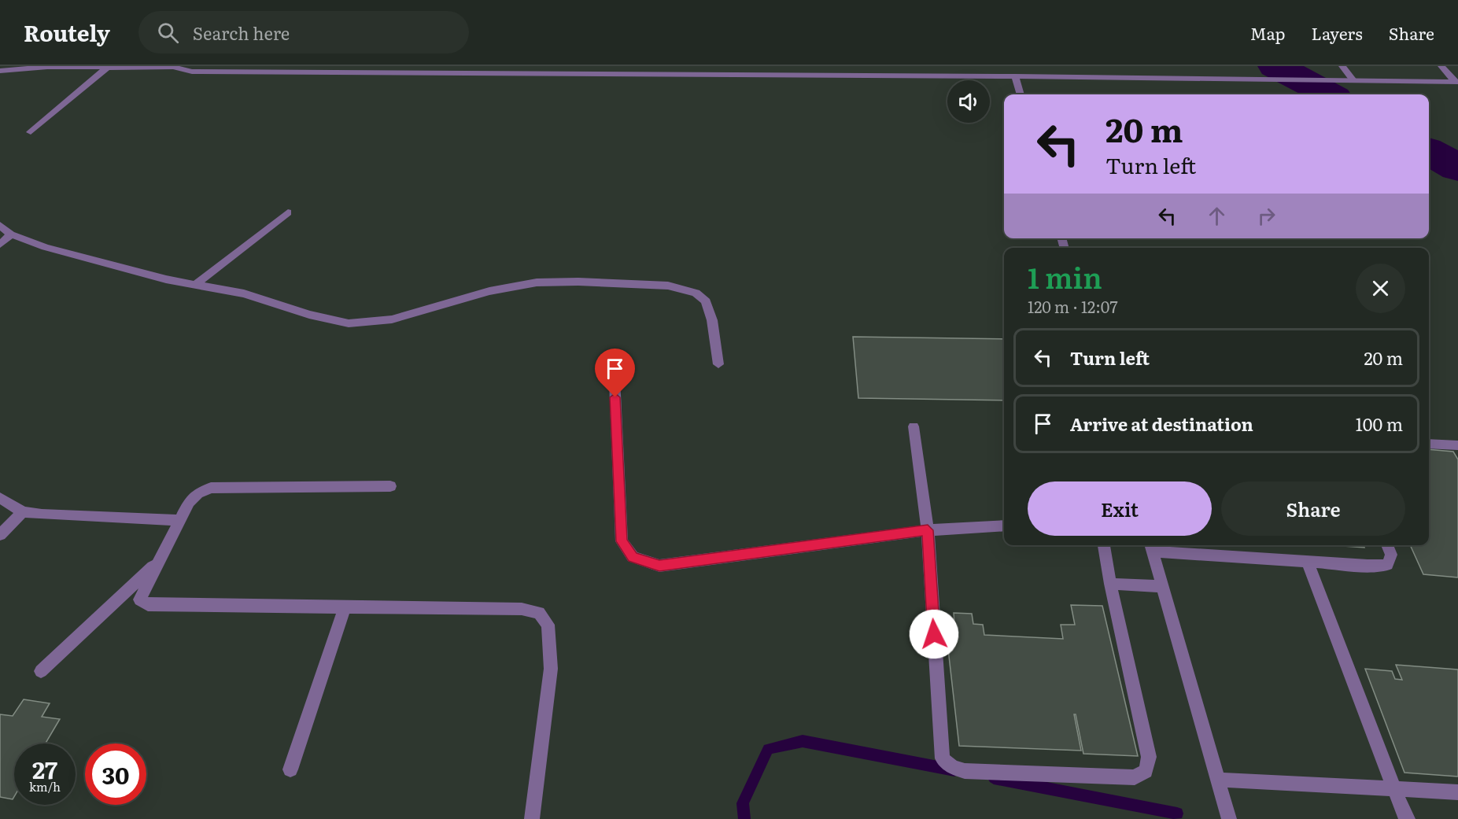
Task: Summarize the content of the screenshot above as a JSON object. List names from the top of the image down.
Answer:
{
  "page": {
    "header": "Routely",
    "search": "Search here",
    "nav": ["Map", "Layers", "Share"],
    "turn": ["20 m", "Turn left"],
    "heading": ["1 min", "120 m · 12:07"],
    "list": [
      {
        "name": "Turn left",
        "value": "20 m"
      },
      {
        "name": "Arrive at destination",
        "value": "100 m"
      }
    ],
    "buttons": ["Exit", "Share"],
    "speed": "27 km/h",
    "limit": "30"
  }
}
